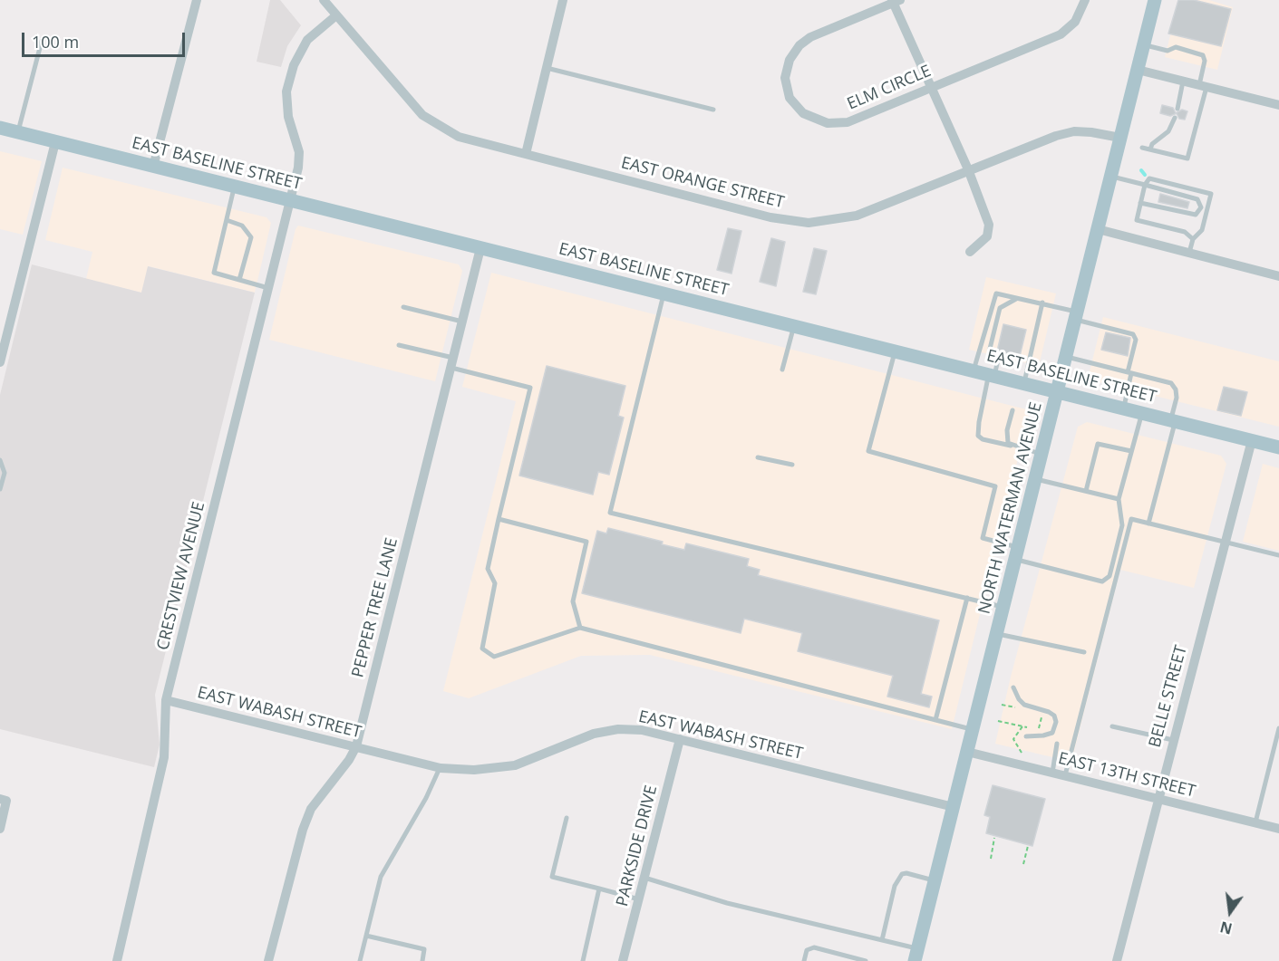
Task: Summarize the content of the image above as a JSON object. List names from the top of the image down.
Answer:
{
  "streets": {
    "main road": ["EAST BASELINE STREET", "NORTH WATERMAN AVENUE"],
    "street": [
      "ELM CIRCLE",
      "EAST ORANGE STREET",
      "CRESTVIEW AVENUE",
      "PEPPER TREE LANE",
      "BELLE STREET",
      "EAST WABASH STREET",
      "EAST 13TH STREET",
      "PARKSIDE DRIVE"
    ]
  },
  "crossings": [
    ["EAST BASELINE STREET", "NORTH WATERMAN AVENUE"],
    ["EAST BASELINE STREET", "CRESTVIEW AVENUE"],
    ["EAST BASELINE STREET", "PEPPER TREE LANE"],
    ["EAST BASELINE STREET", "BELLE STREET"],
    ["EAST ORANGE STREET", "NORTH WATERMAN AVENUE"],
    ["EAST ORANGE STREET", "CRESTVIEW AVENUE"],
    ["NORTH WATERMAN AVENUE", "EAST WABASH STREET"],
    ["NORTH WATERMAN AVENUE", "EAST 13TH STREET"],
    ["CRESTVIEW AVENUE", "EAST WABASH STREET"],
    ["PEPPER TREE LANE", "EAST WABASH STREET"],
    ["BELLE STREET", "EAST 13TH STREET"],
    ["EAST WABASH STREET", "PARKSIDE DRIVE"]
  ],
  "scale_bar": "100 m",
  "north": "bottom"
}
